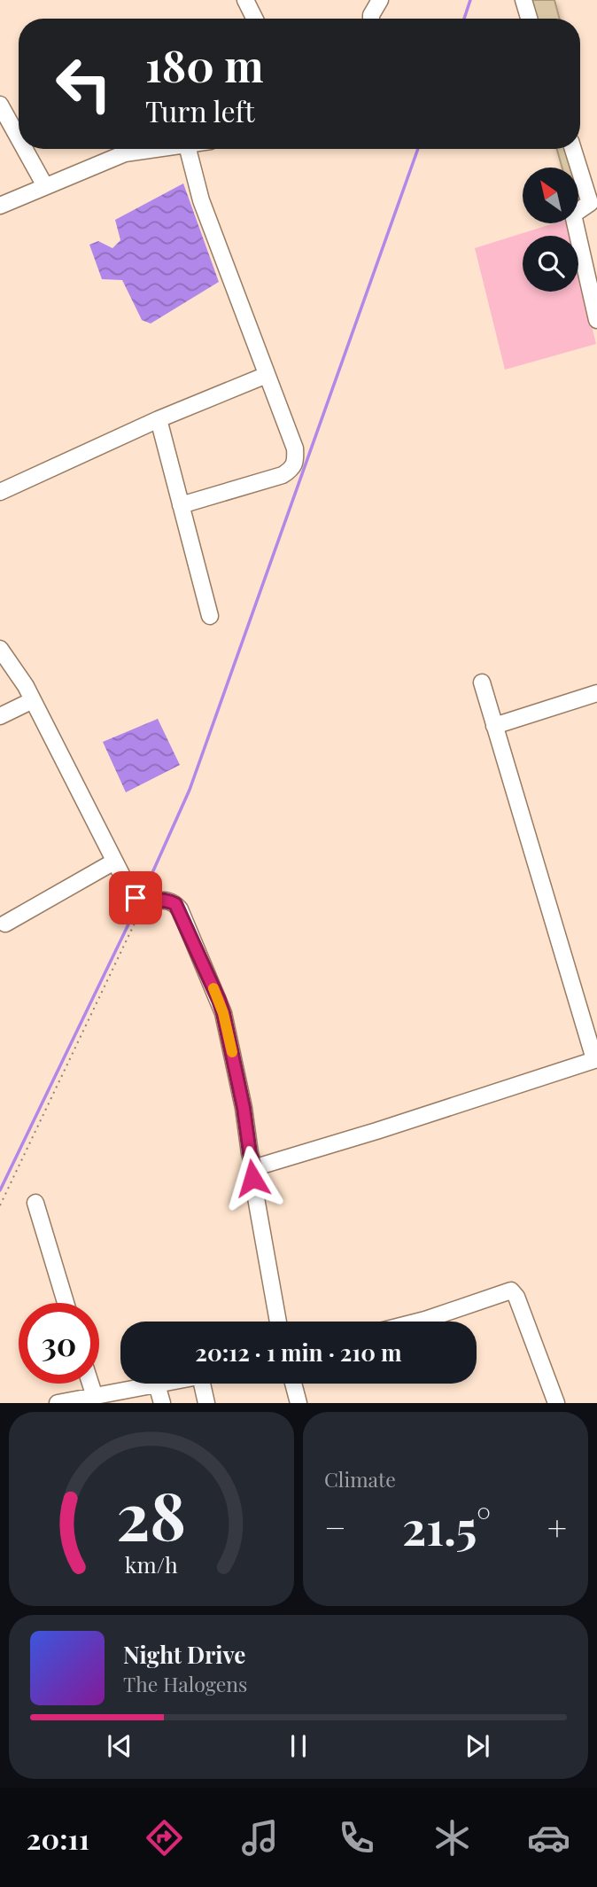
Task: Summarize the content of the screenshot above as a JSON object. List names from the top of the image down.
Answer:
{
  "north": "top left",
  "page": {
    "turn": ["180 m", "Turn left"],
    "limit": "30",
    "trip": "20:12 · 1 min · 210 m",
    "tile": "Climate",
    "heat": ["−", "21.5°", "+"],
    "song": ["Night Drive", "The Halogens"],
    "tabs": "20:11",
    "gauge": ["28", "km/h"]
  }
}
